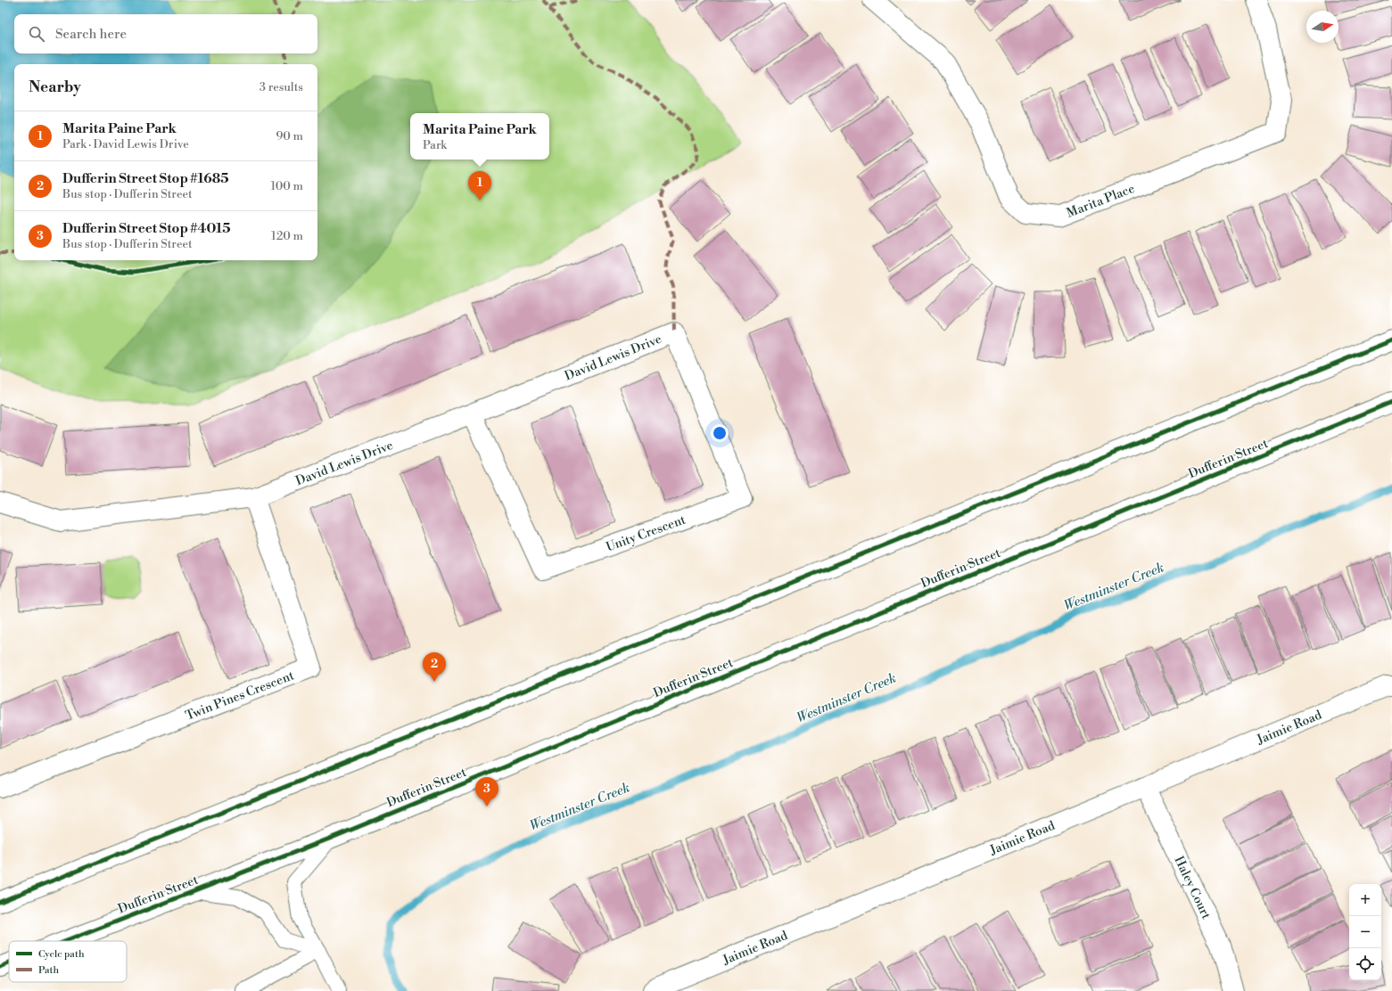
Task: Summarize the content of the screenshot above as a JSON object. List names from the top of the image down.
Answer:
{
  "streets": {
    "street": [
      "Marita Place",
      "David Lewis Drive",
      "Dufferin Street",
      "Unity Crescent",
      "Twin Pines Crescent",
      "Jaimie Road",
      "Haley Court"
    ]
  },
  "crossings": [
    ["David Lewis Drive", "Unity Crescent"],
    ["David Lewis Drive", "Twin Pines Crescent"],
    ["Jaimie Road", "Haley Court"]
  ],
  "water": ["Westminster Creek"],
  "legend": ["Cycle path", "Path"],
  "north": "right",
  "page": {
    "search": "Search here",
    "heading": ["Nearby", "3 results"],
    "list": [
      {
        "mark": "1",
        "name": "Marita Paine Park",
        "note": "Park · David Lewis Drive",
        "value": "90 m"
      },
      {
        "mark": "2",
        "name": "Dufferin Street Stop #1685",
        "note": "Bus stop · Dufferin Street",
        "value": "100 m"
      },
      {
        "mark": "3",
        "name": "Dufferin Street Stop #4015",
        "note": "Bus stop · Dufferin Street",
        "value": "120 m"
      }
    ],
    "popup": ["Marita Paine Park", "Park"],
    "pins": ["1", "2", "3"],
    "map_buttons": ["+", "−"]
  }
}
